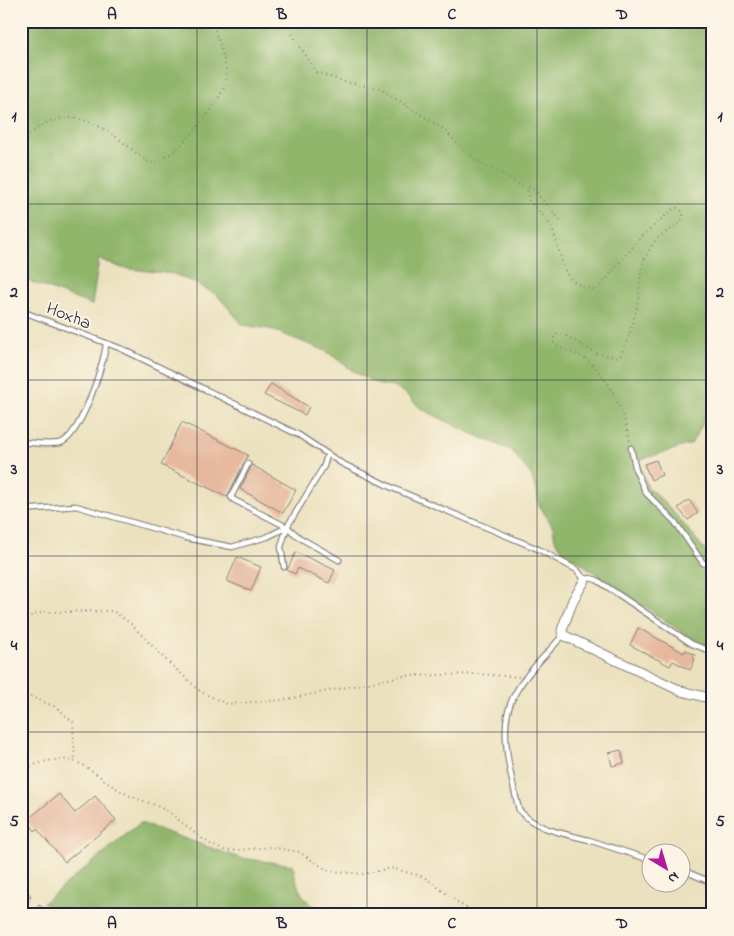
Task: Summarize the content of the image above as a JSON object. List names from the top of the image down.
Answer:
{
  "streets": {
    "lane": ["Hoxha"]
  },
  "north": "bottom right",
  "grid": {
    "columns": [
      "A",
      "B",
      "C",
      "D"
    ],
    "rows": [
      "1",
      "2",
      "3",
      "4",
      "5"
    ]
  }
}
